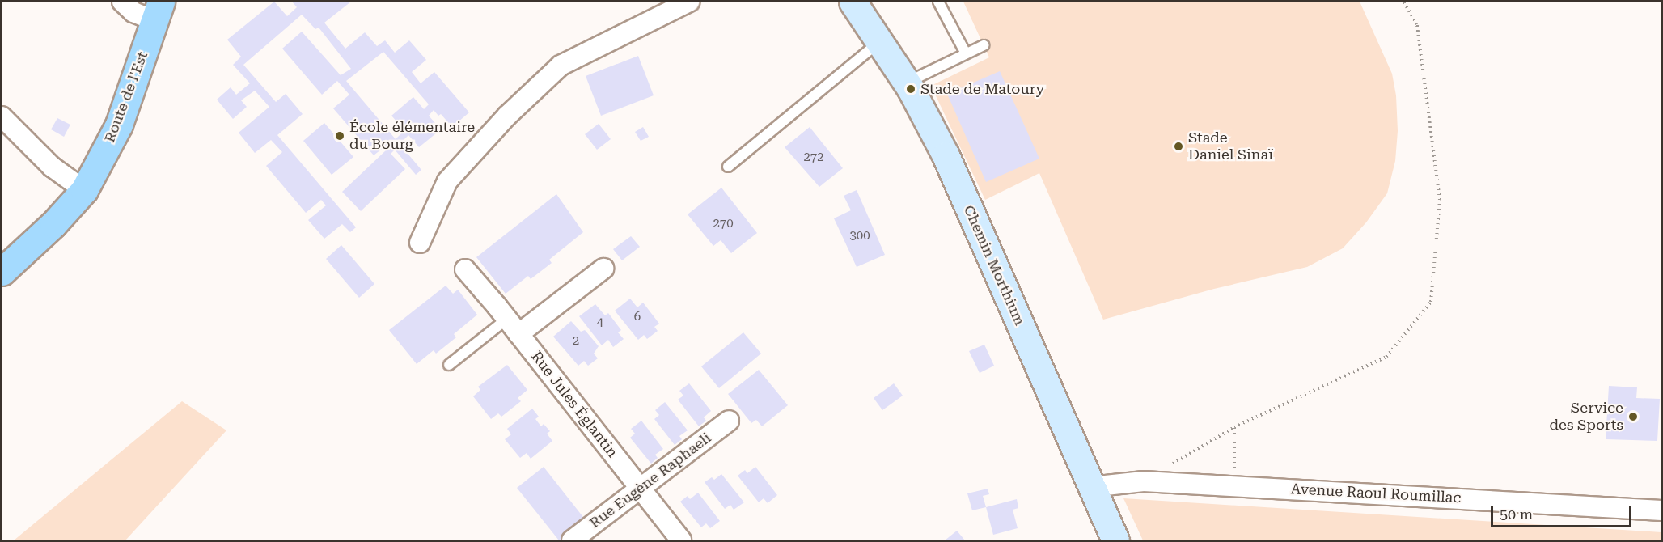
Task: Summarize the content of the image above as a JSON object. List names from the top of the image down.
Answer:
{
  "streets": {
    "main road": ["Route de l'Est"],
    "street": [
      "Chemin Morthium",
      "Rue Jules Églantin",
      "Rue Eugène Raphaeli",
      "Avenue Raoul Roumillac"
    ]
  },
  "crossings": [
    ["Chemin Morthium", "Avenue Raoul Roumillac"],
    ["Rue Jules Églantin", "Rue Eugène Raphaeli"]
  ],
  "places": [
    "Stade de Matoury",
    "École élémentaire du Bourg",
    "Stade Daniel Sinaï",
    "Service des Sports"
  ],
  "house_numbers": [
    "272",
    "270",
    "300",
    "6",
    "4",
    "2"
  ],
  "scale_bar": "50 m"
}
